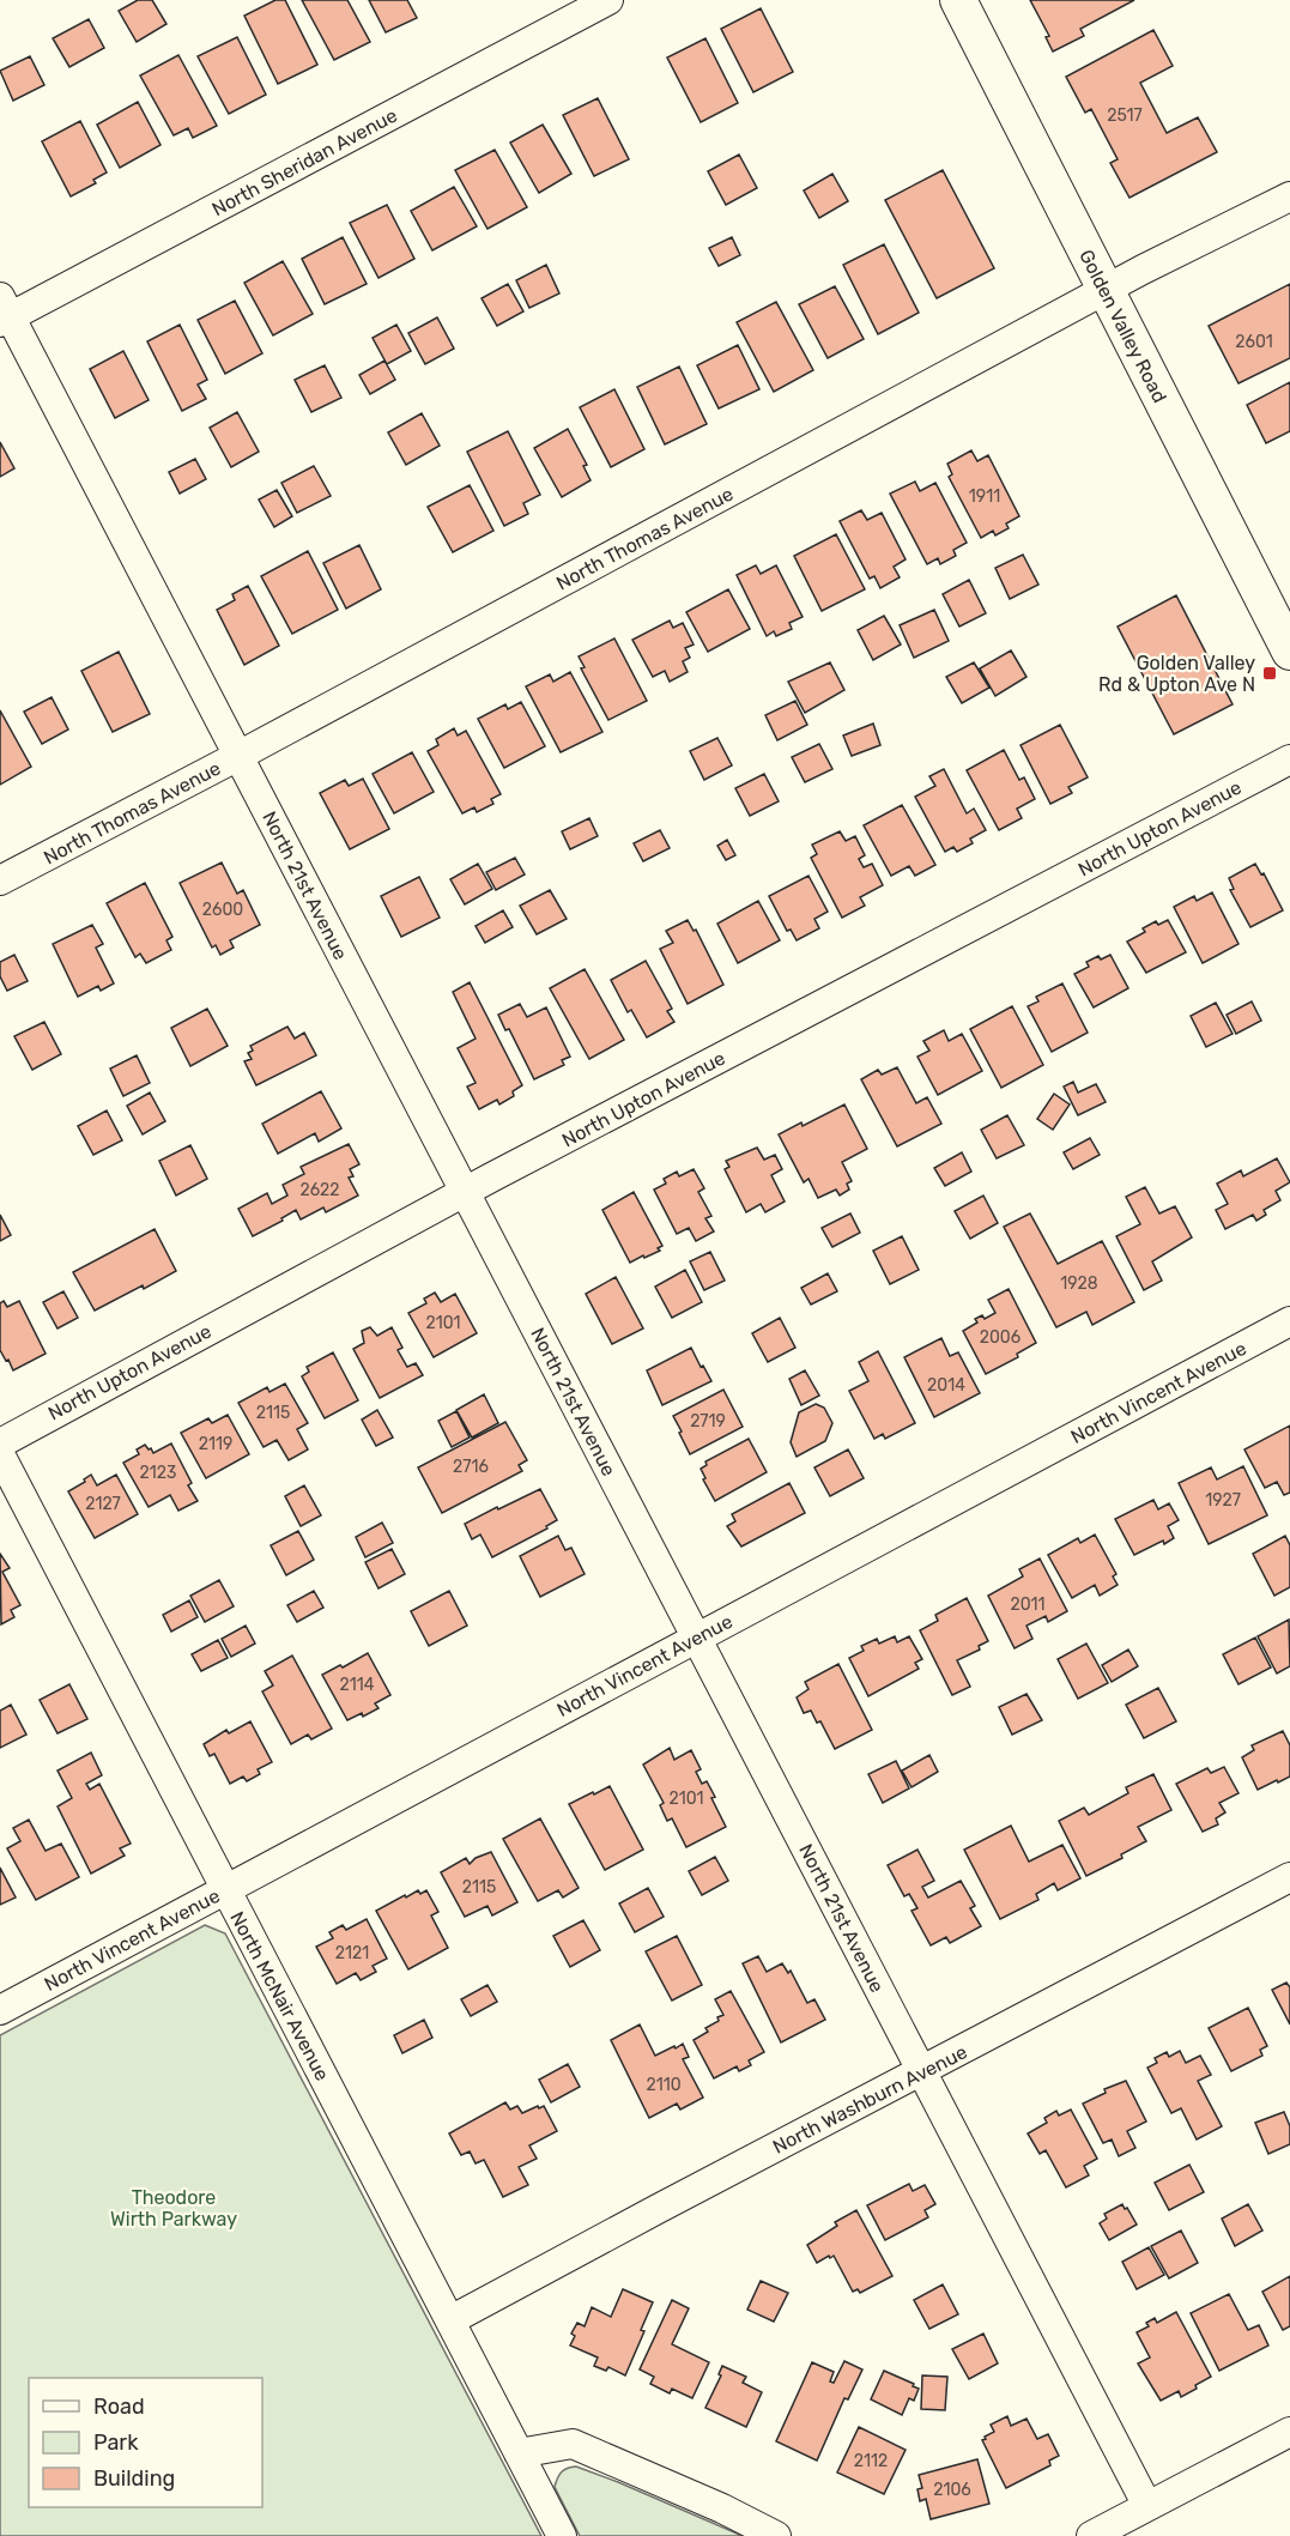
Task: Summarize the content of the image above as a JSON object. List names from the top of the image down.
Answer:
{
  "streets": {
    "street": [
      "North Sheridan Avenue",
      "Golden Valley Road",
      "North Thomas Avenue",
      "North Upton Avenue",
      "North 21st Avenue",
      "North Vincent Avenue",
      "North McNair Avenue",
      "North Washburn Avenue"
    ]
  },
  "crossings": [
    ["North Sheridan Avenue", "North 21st Avenue"],
    ["Golden Valley Road", "North Thomas Avenue"],
    ["North Thomas Avenue", "North 21st Avenue"],
    ["North Upton Avenue", "North 21st Avenue"],
    ["North 21st Avenue", "North Vincent Avenue"],
    ["North 21st Avenue", "North Washburn Avenue"],
    ["North Vincent Avenue", "North McNair Avenue"],
    ["North McNair Avenue", "North Washburn Avenue"]
  ],
  "parks": ["Theodore Wirth Parkway"],
  "places": {
    "transit": ["Golden Valley Rd & Upton Ave N"]
  },
  "house_numbers": [
    "2517",
    "2601",
    "1911",
    "2600",
    "2622",
    "1928",
    "2101",
    "2006",
    "2014",
    "2115",
    "2719",
    "2119",
    "2716",
    "2123",
    "1927",
    "2127",
    "2011",
    "2114",
    "2101",
    "2115",
    "2121",
    "2110",
    "2112",
    "2106"
  ],
  "legend": ["Road", "Park", "Building"]
}
